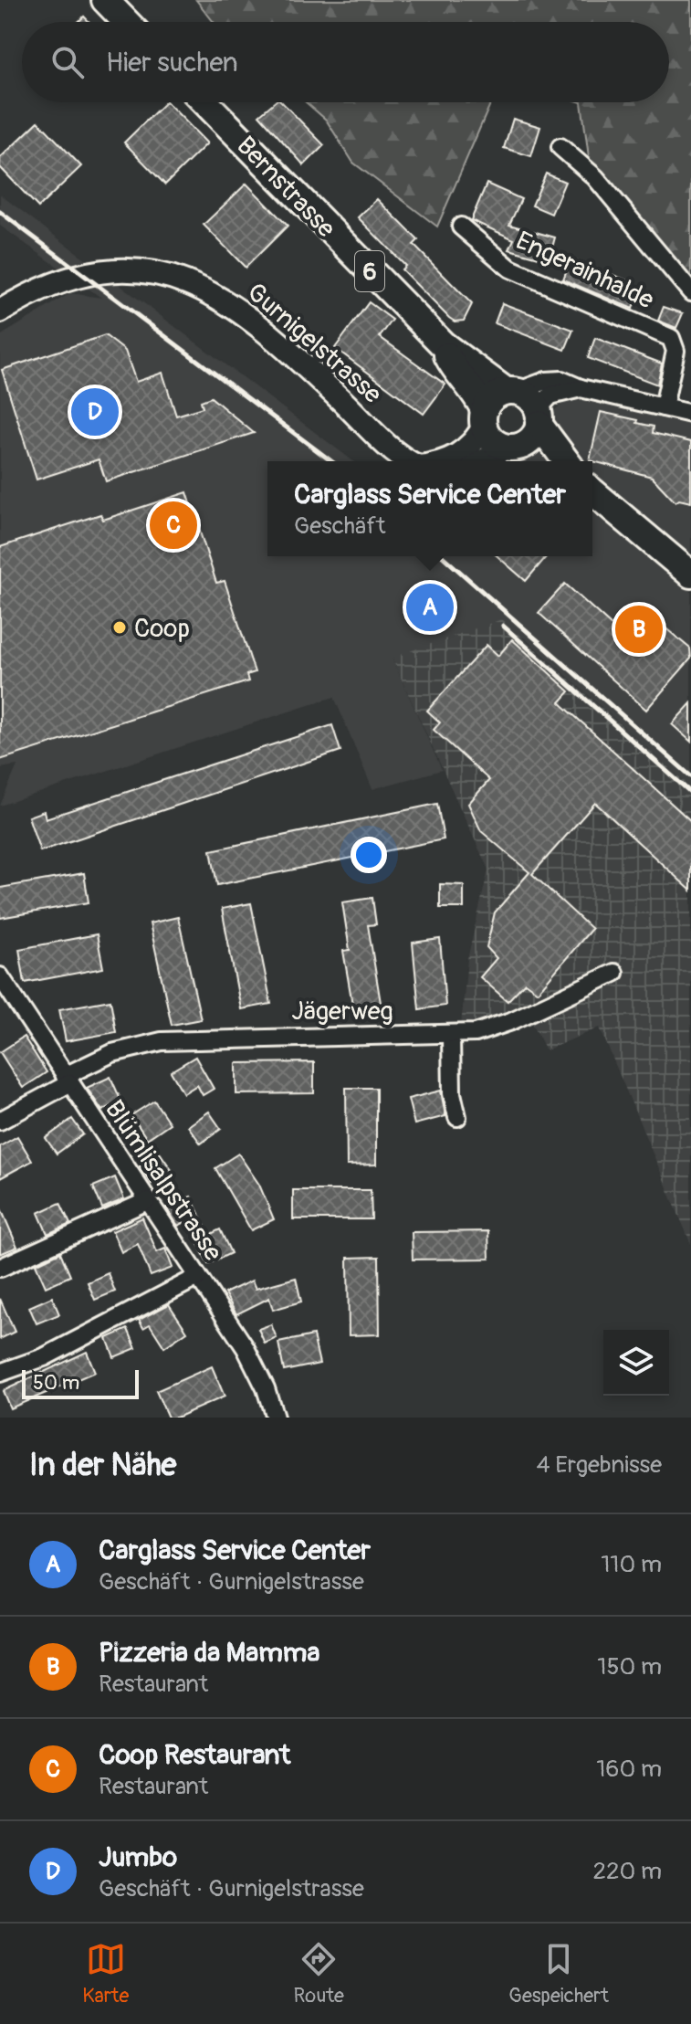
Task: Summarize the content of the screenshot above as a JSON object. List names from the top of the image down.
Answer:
{
  "streets": {
    "main road": ["Bernstrasse", "6", "Gurnigelstrasse"],
    "street": ["Engerainhalde", "Jägerweg", "Blümlisalpstrasse"]
  },
  "crossings": [
    ["Bernstrasse", "Gurnigelstrasse"],
    ["Jägerweg", "Blümlisalpstrasse"]
  ],
  "places": ["Coop"],
  "scale_bar": "50 m",
  "page": {
    "search": "Hier suchen",
    "pins": [
      "D",
      "C",
      "A",
      "B"
    ],
    "popup": ["Carglass Service Center", "Geschäft"],
    "scale": "50 m",
    "heading": ["In der Nähe", "4 Ergebnisse"],
    "list": [
      {
        "mark": "A",
        "name": "Carglass Service Center",
        "note": "Geschäft · Gurnigelstrasse",
        "value": "110 m"
      },
      {
        "mark": "B",
        "name": "Pizzeria da Mamma",
        "note": "Restaurant",
        "value": "150 m"
      },
      {
        "mark": "C",
        "name": "Coop Restaurant",
        "note": "Restaurant",
        "value": "160 m"
      },
      {
        "mark": "D",
        "name": "Jumbo",
        "note": "Geschäft · Gurnigelstrasse",
        "value": "220 m"
      }
    ],
    "nav": ["Karte", "Route", "Gespeichert"]
  }
}
